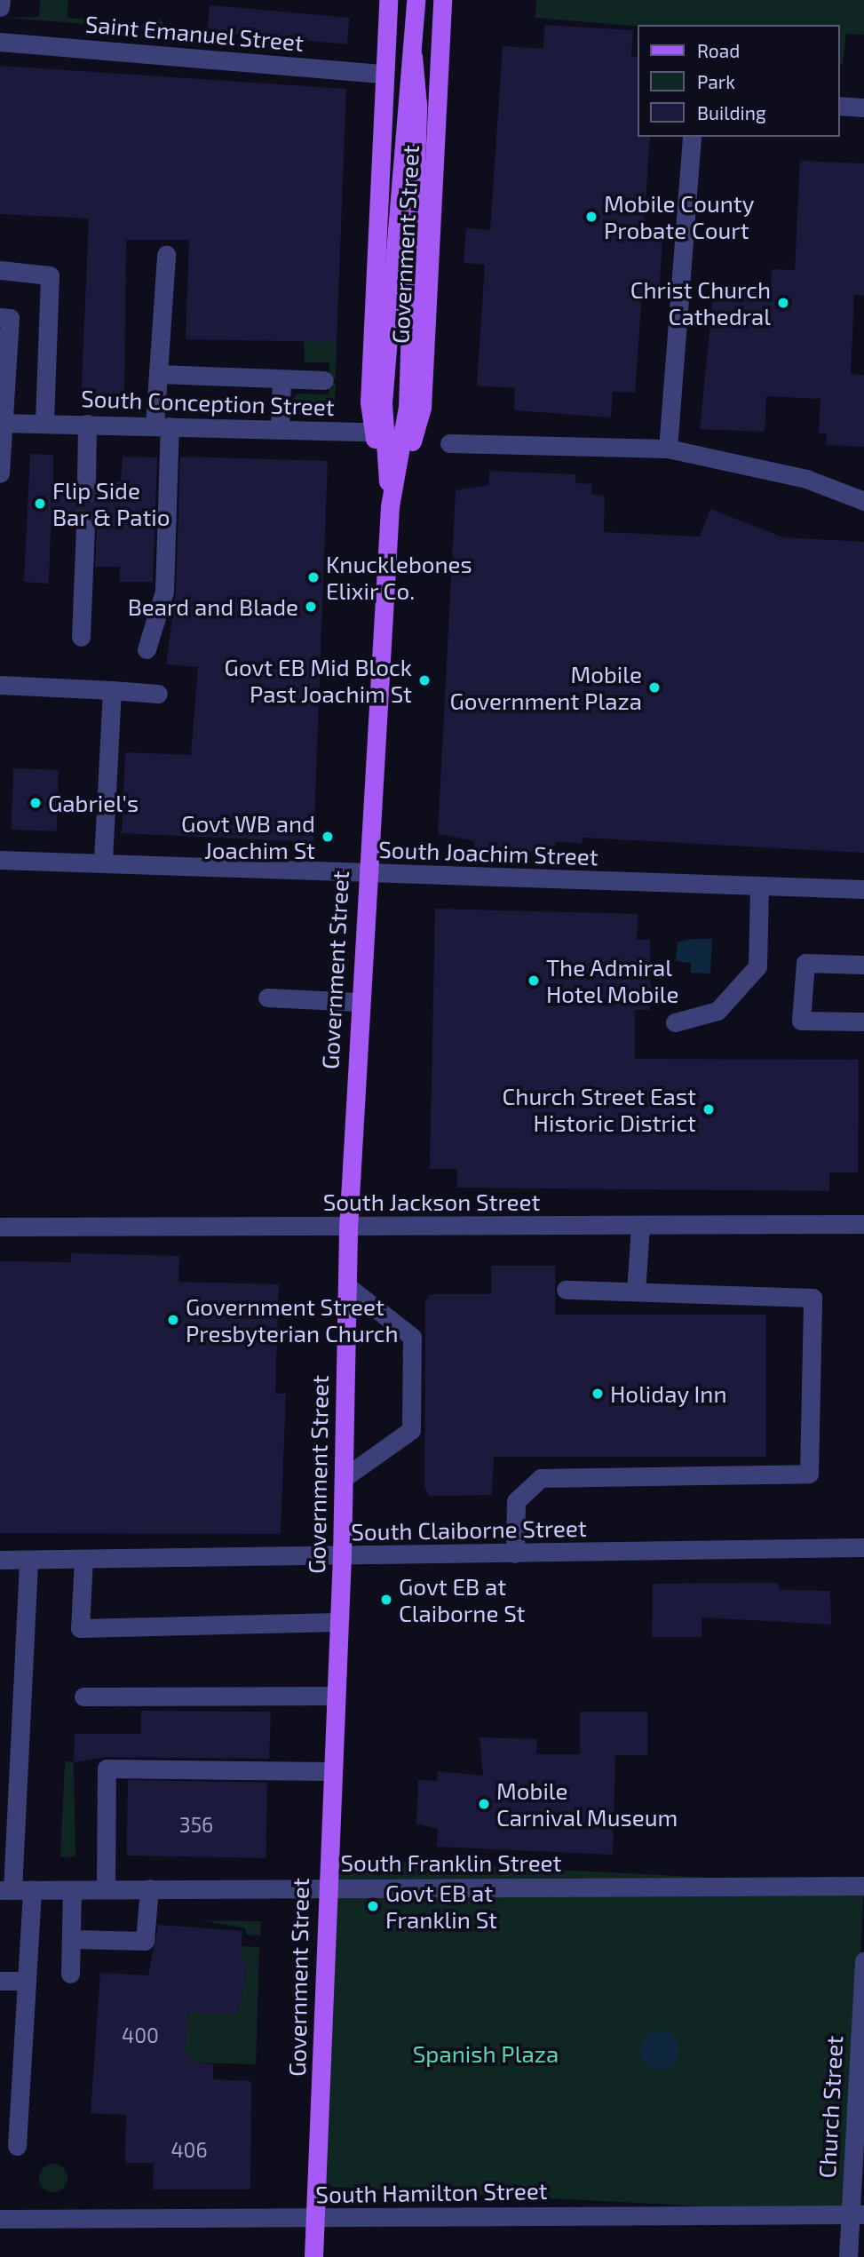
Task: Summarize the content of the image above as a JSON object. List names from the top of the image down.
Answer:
{
  "streets": {
    "main road": ["Government Street"],
    "street": [
      "Saint Emanuel Street",
      "South Conception Street",
      "South Joachim Street",
      "South Jackson Street",
      "South Claiborne Street",
      "South Franklin Street",
      "Church Street",
      "South Hamilton Street"
    ]
  },
  "crossings": [
    ["Saint Emanuel Street", "Government Street"],
    ["Government Street", "South Conception Street"],
    ["Government Street", "South Joachim Street"],
    ["Government Street", "South Jackson Street"],
    ["Government Street", "South Claiborne Street"],
    ["Government Street", "South Franklin Street"],
    ["Government Street", "South Hamilton Street"],
    ["Church Street", "South Hamilton Street"]
  ],
  "parks": ["Spanish Plaza"],
  "places": [
    "Mobile County Probate Court",
    "Christ Church Cathedral",
    "Flip Side Bar & Patio",
    "Knucklebones Elixir Co.",
    "Beard and Blade",
    "Govt EB Mid Block Past Joachim St",
    "Mobile Government Plaza",
    "Gabriel's",
    "Govt WB and Joachim St",
    "The Admiral Hotel Mobile",
    "Church Street East Historic District",
    "Government Street Presbyterian Church",
    "Holiday Inn",
    "Govt EB at Claiborne St",
    "Mobile Carnival Museum",
    "Govt EB at Franklin St"
  ],
  "house_numbers": ["356", "400", "406"],
  "legend": ["Road", "Park", "Building"]
}
